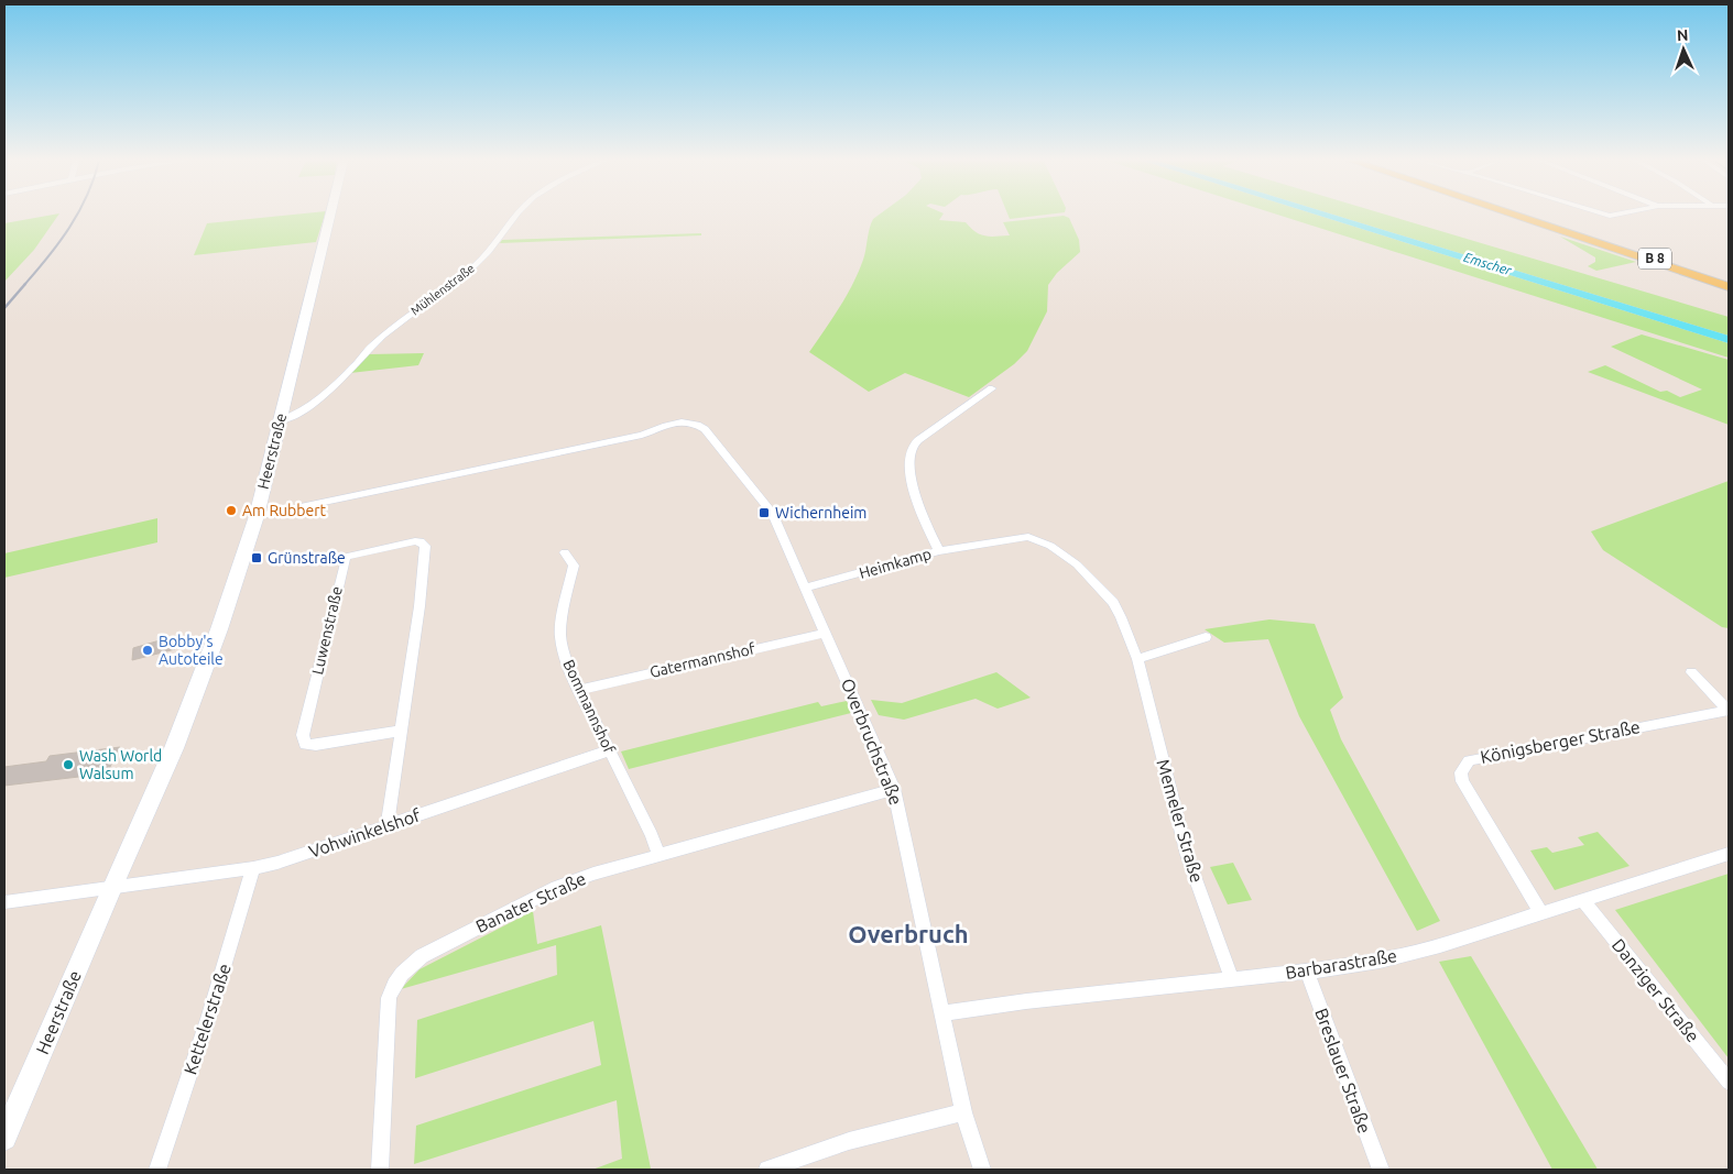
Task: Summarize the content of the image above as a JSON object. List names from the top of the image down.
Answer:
{
  "streets": {
    "main road": ["B 8", "Heerstraße"],
    "street": [
      "Mühlenstraße",
      "Heimkamp",
      "Luwenstraße",
      "Gatermannshof",
      "Bommannshof",
      "Overbruchstraße",
      "Königsberger Straße",
      "Memeler Straße",
      "Vohwinkelshof",
      "Banater Straße",
      "Barbarastraße",
      "Danziger Straße",
      "Kettelerstraße",
      "Breslauer Straße"
    ]
  },
  "crossings": [
    ["Mühlenstraße", "Heerstraße"],
    ["Heerstraße", "Overbruchstraße"],
    ["Heerstraße", "Vohwinkelshof"],
    ["Heimkamp", "Overbruchstraße"],
    ["Heimkamp", "Memeler Straße"],
    ["Luwenstraße", "Vohwinkelshof"],
    ["Gatermannshof", "Bommannshof"],
    ["Gatermannshof", "Overbruchstraße"],
    ["Bommannshof", "Vohwinkelshof"],
    ["Bommannshof", "Banater Straße"],
    ["Overbruchstraße", "Banater Straße"],
    ["Overbruchstraße", "Barbarastraße"],
    ["Königsberger Straße", "Barbarastraße"],
    ["Memeler Straße", "Barbarastraße"],
    ["Vohwinkelshof", "Kettelerstraße"],
    ["Barbarastraße", "Danziger Straße"],
    ["Barbarastraße", "Breslauer Straße"]
  ],
  "districts": ["Overbruch"],
  "water": ["Emscher"],
  "places": {
    "other": ["Am Rubbert", "Bobby's Autoteile", "Wash World Walsum"],
    "transit": ["Wichernheim", "Grünstraße"]
  },
  "north": "top"
}
